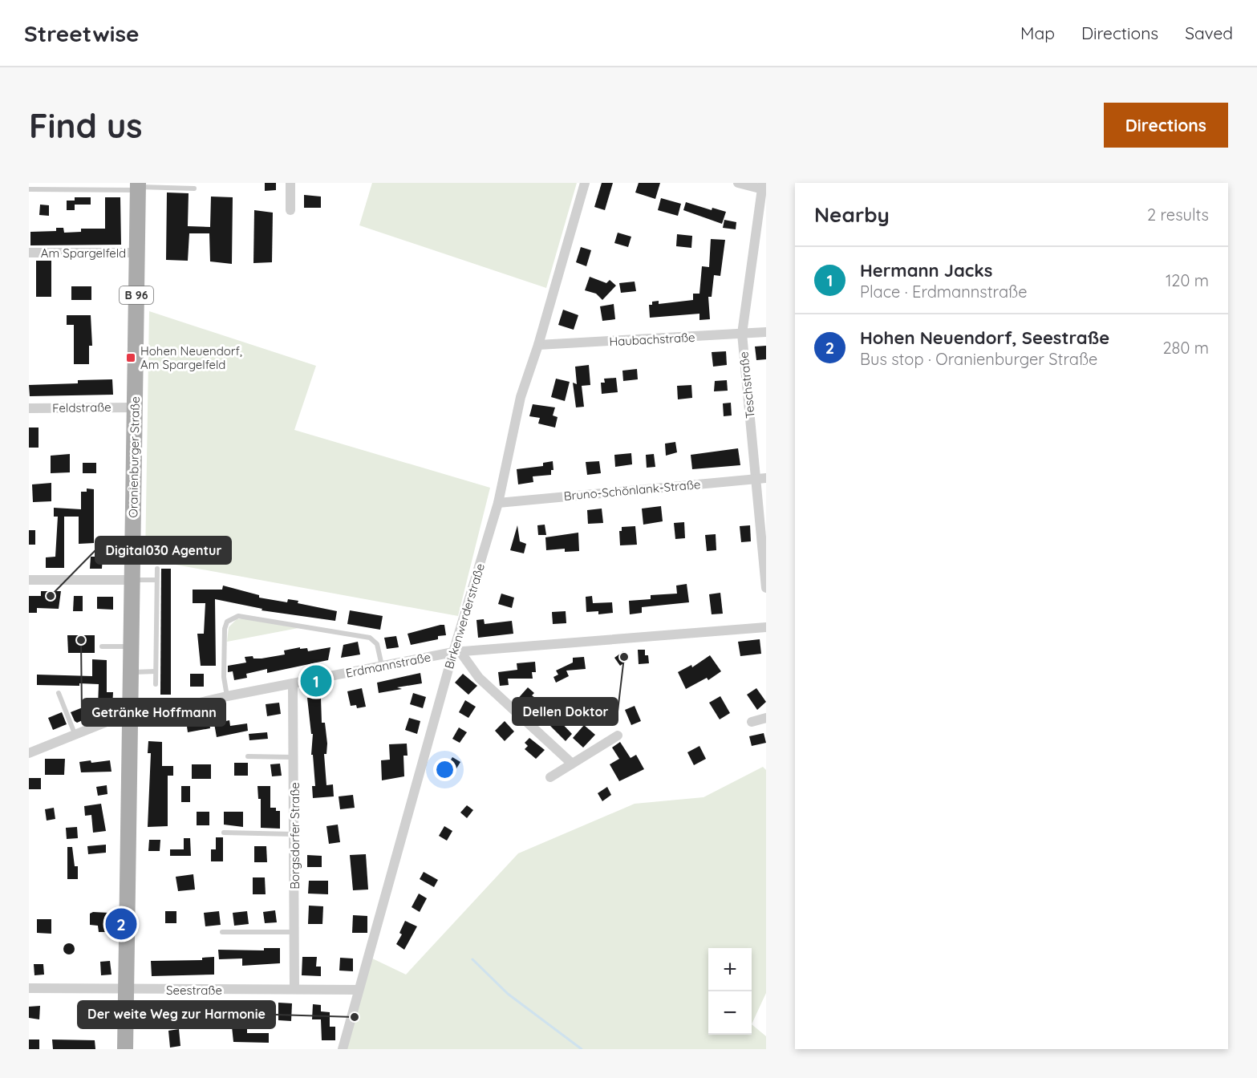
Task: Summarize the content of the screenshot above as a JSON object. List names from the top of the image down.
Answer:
{
  "streets": {
    "main road": ["B 96", "Oranienburger Straße"],
    "street": [
      "Am Spargelfeld",
      "Haubachstraße",
      "Teschstraße",
      "Feldstraße",
      "Bruno-Schönlank-Straße",
      "Birkenwerderstraße",
      "Erdmannstraße",
      "Borgsdorfer Straße",
      "Seestraße"
    ]
  },
  "crossings": [
    ["Am Spargelfeld", "Oranienburger Straße"],
    ["Haubachstraße", "Teschstraße"],
    ["Haubachstraße", "Birkenwerderstraße"],
    ["Teschstraße", "Bruno-Schönlank-Straße"],
    ["Feldstraße", "Oranienburger Straße"],
    ["Oranienburger Straße", "Erdmannstraße"],
    ["Oranienburger Straße", "Seestraße"],
    ["Bruno-Schönlank-Straße", "Birkenwerderstraße"],
    ["Birkenwerderstraße", "Erdmannstraße"],
    ["Birkenwerderstraße", "Seestraße"],
    ["Erdmannstraße", "Borgsdorfer Straße"],
    ["Borgsdorfer Straße", "Seestraße"]
  ],
  "places": {
    "transit": ["Hohen Neuendorf, Am Spargelfeld"],
    "other": [
      "Digital030 Agentur",
      "Getränke Hoffmann",
      "Dellen Doktor",
      "Der weite Weg zur Harmonie"
    ]
  },
  "page": {
    "header": "Streetwise",
    "nav": ["Map", "Directions", "Saved"],
    "buttons": "Directions",
    "title": "Find us",
    "heading": ["Nearby", "2 results"],
    "list": [
      {
        "mark": "1",
        "name": "Hermann Jacks",
        "note": "Place · Erdmannstraße",
        "value": "120 m"
      },
      {
        "mark": "2",
        "name": "Hohen Neuendorf, Seestraße",
        "note": "Bus stop · Oranienburger Straße",
        "value": "280 m"
      }
    ],
    "pins": ["1", "2"],
    "map_buttons": ["+", "−"]
  }
}
